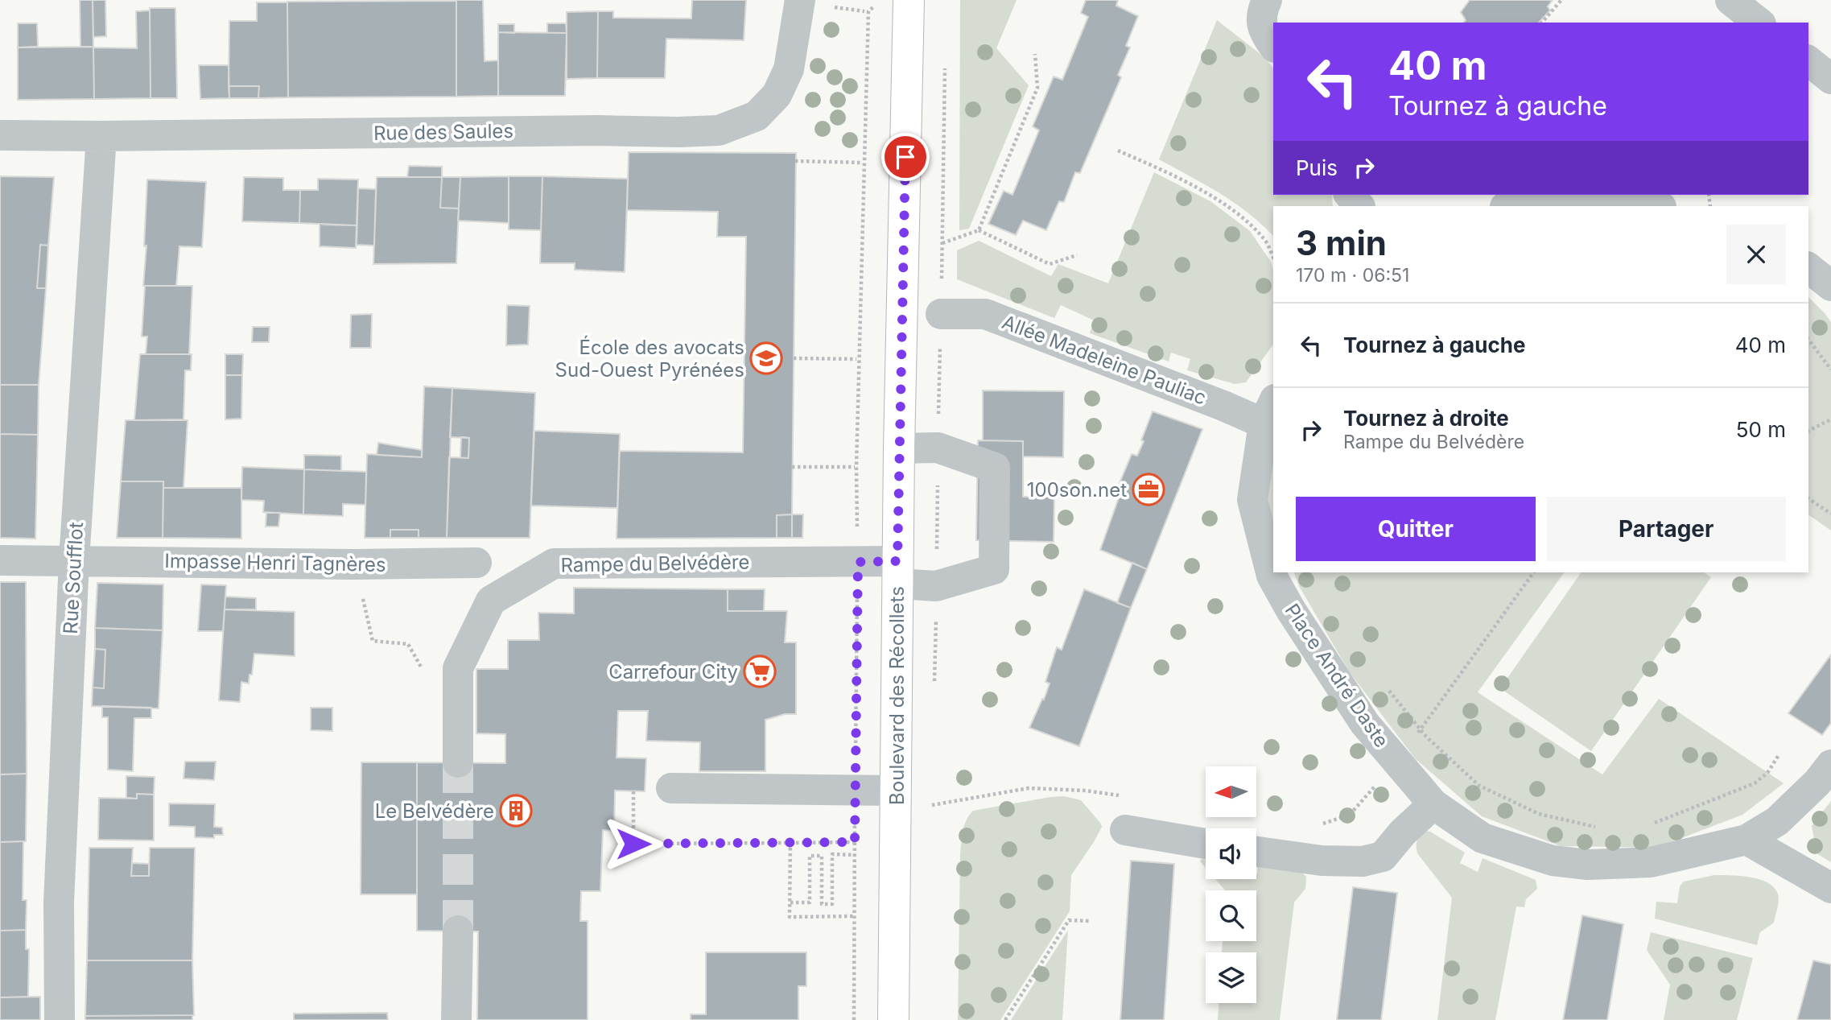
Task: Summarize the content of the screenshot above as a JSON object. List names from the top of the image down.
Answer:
{
  "streets": {
    "main road": ["Boulevard des Récollets"],
    "street": [
      "Rue des Saules",
      "Allée Madeleine Pauliac",
      "Impasse Henri Tagnères",
      "Rampe du Belvédère",
      "Rue Soufflot",
      "Place André Daste"
    ]
  },
  "crossings": [
    ["Rue des Saules", "Rue Soufflot"],
    ["Allée Madeleine Pauliac", "Place André Daste"],
    ["Impasse Henri Tagnères", "Rue Soufflot"],
    ["Rampe du Belvédère", "Boulevard des Récollets"]
  ],
  "places": {
    "school or university": ["École des avocats Sud-Ouest Pyrénées"],
    "office": ["100son.net"],
    "supermarket": ["Carrefour City"],
    "building": ["Le Belvédère"]
  },
  "north": "left",
  "page": {
    "turn": ["40 m", "Tournez à gauche"],
    "then": "Puis",
    "heading": ["3 min", "170 m · 06:51"],
    "list": [
      {
        "name": "Tournez à gauche",
        "value": "40 m"
      },
      {
        "name": "Tournez à droite",
        "note": "Rampe du Belvédère",
        "value": "50 m"
      }
    ],
    "buttons": ["Quitter", "Partager"]
  }
}
